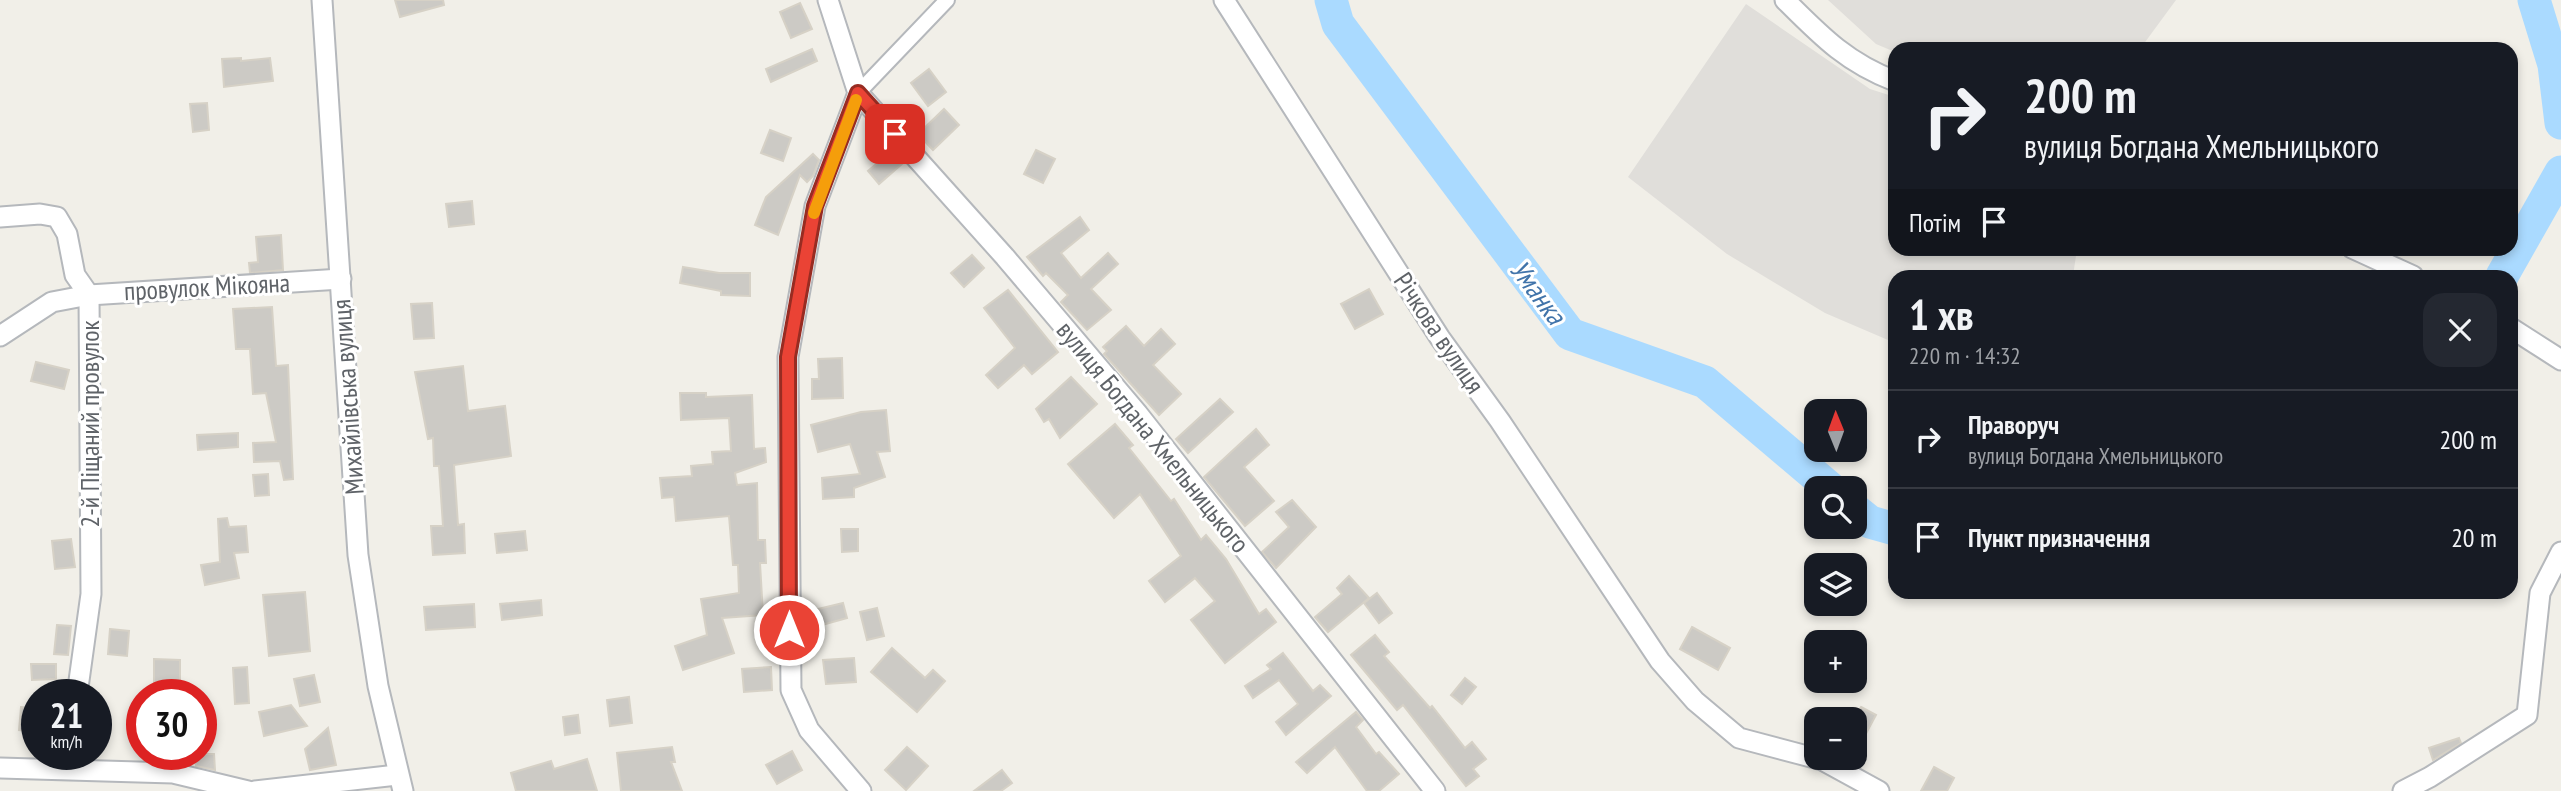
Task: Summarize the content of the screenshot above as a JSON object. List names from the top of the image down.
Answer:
{
  "streets": {
    "street": [
      "провулок Мікояна",
      "Річкова вулиця",
      "Михайлівська вулиця",
      "2-й Піщаний провулок",
      "вулиця Богдана Хмельницького"
    ]
  },
  "crossings": [
    ["провулок Мікояна", "Михайлівська вулиця"],
    ["провулок Мікояна", "2-й Піщаний провулок"]
  ],
  "water": ["Уманка"],
  "north": "top",
  "page": {
    "turn": ["200 m", "вулиця Богдана Хмельницького"],
    "then": "Потім",
    "heading": ["1 хв", "220 m · 14:32"],
    "list": [
      {
        "name": "Праворуч",
        "note": "вулиця Богдана Хмельницького",
        "value": "200 m"
      },
      {
        "name": "Пункт призначення",
        "value": "20 m"
      }
    ],
    "map_buttons": ["+", "−"],
    "speed": "21 km/h",
    "limit": "30"
  }
}
